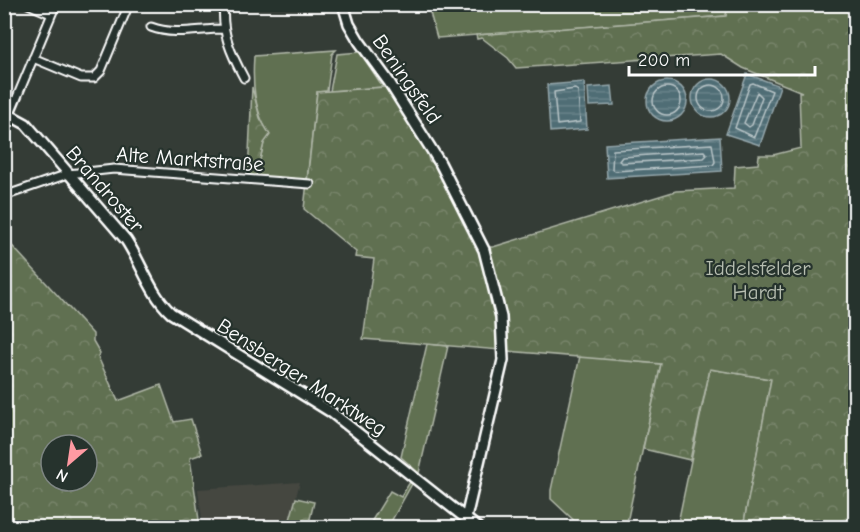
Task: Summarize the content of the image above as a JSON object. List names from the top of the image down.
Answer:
{
  "streets": {
    "street": [
      "Beningsfeld",
      "Alte Marktstraße",
      "Brandroster",
      "Bensberger Marktweg"
    ]
  },
  "crossings": [
    ["Beningsfeld", "Bensberger Marktweg"],
    ["Alte Marktstraße", "Brandroster"],
    ["Brandroster", "Bensberger Marktweg"]
  ],
  "parks": ["Iddelsfelder Hardt"],
  "scale_bar": "200 m",
  "north": "bottom left"
}
